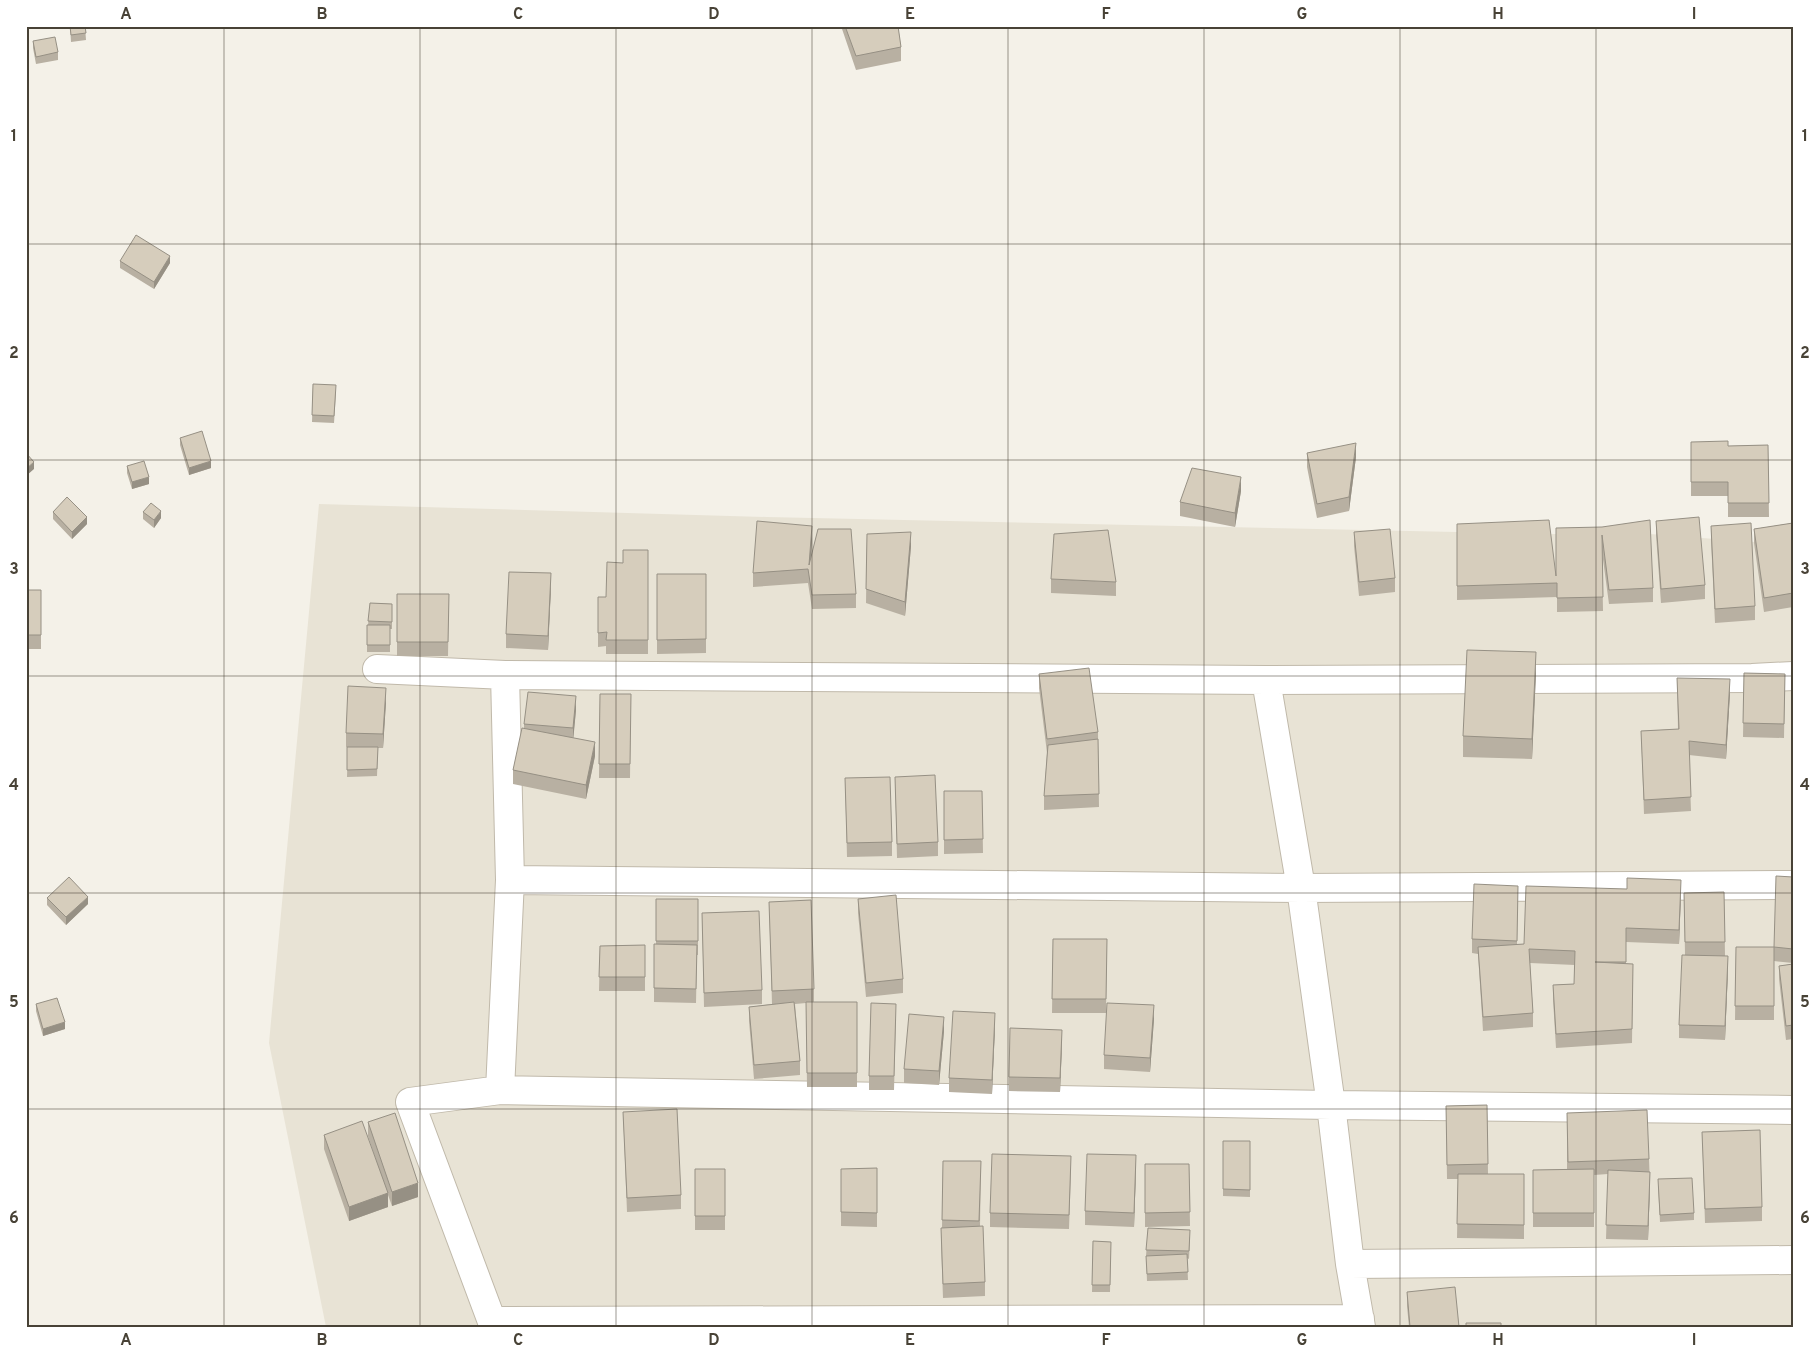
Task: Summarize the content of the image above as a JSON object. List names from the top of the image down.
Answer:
{
  "grid": {
    "columns": [
      "A",
      "B",
      "C",
      "D",
      "E",
      "F",
      "G",
      "H",
      "I"
    ],
    "rows": [
      "1",
      "2",
      "3",
      "4",
      "5",
      "6"
    ]
  }
}
